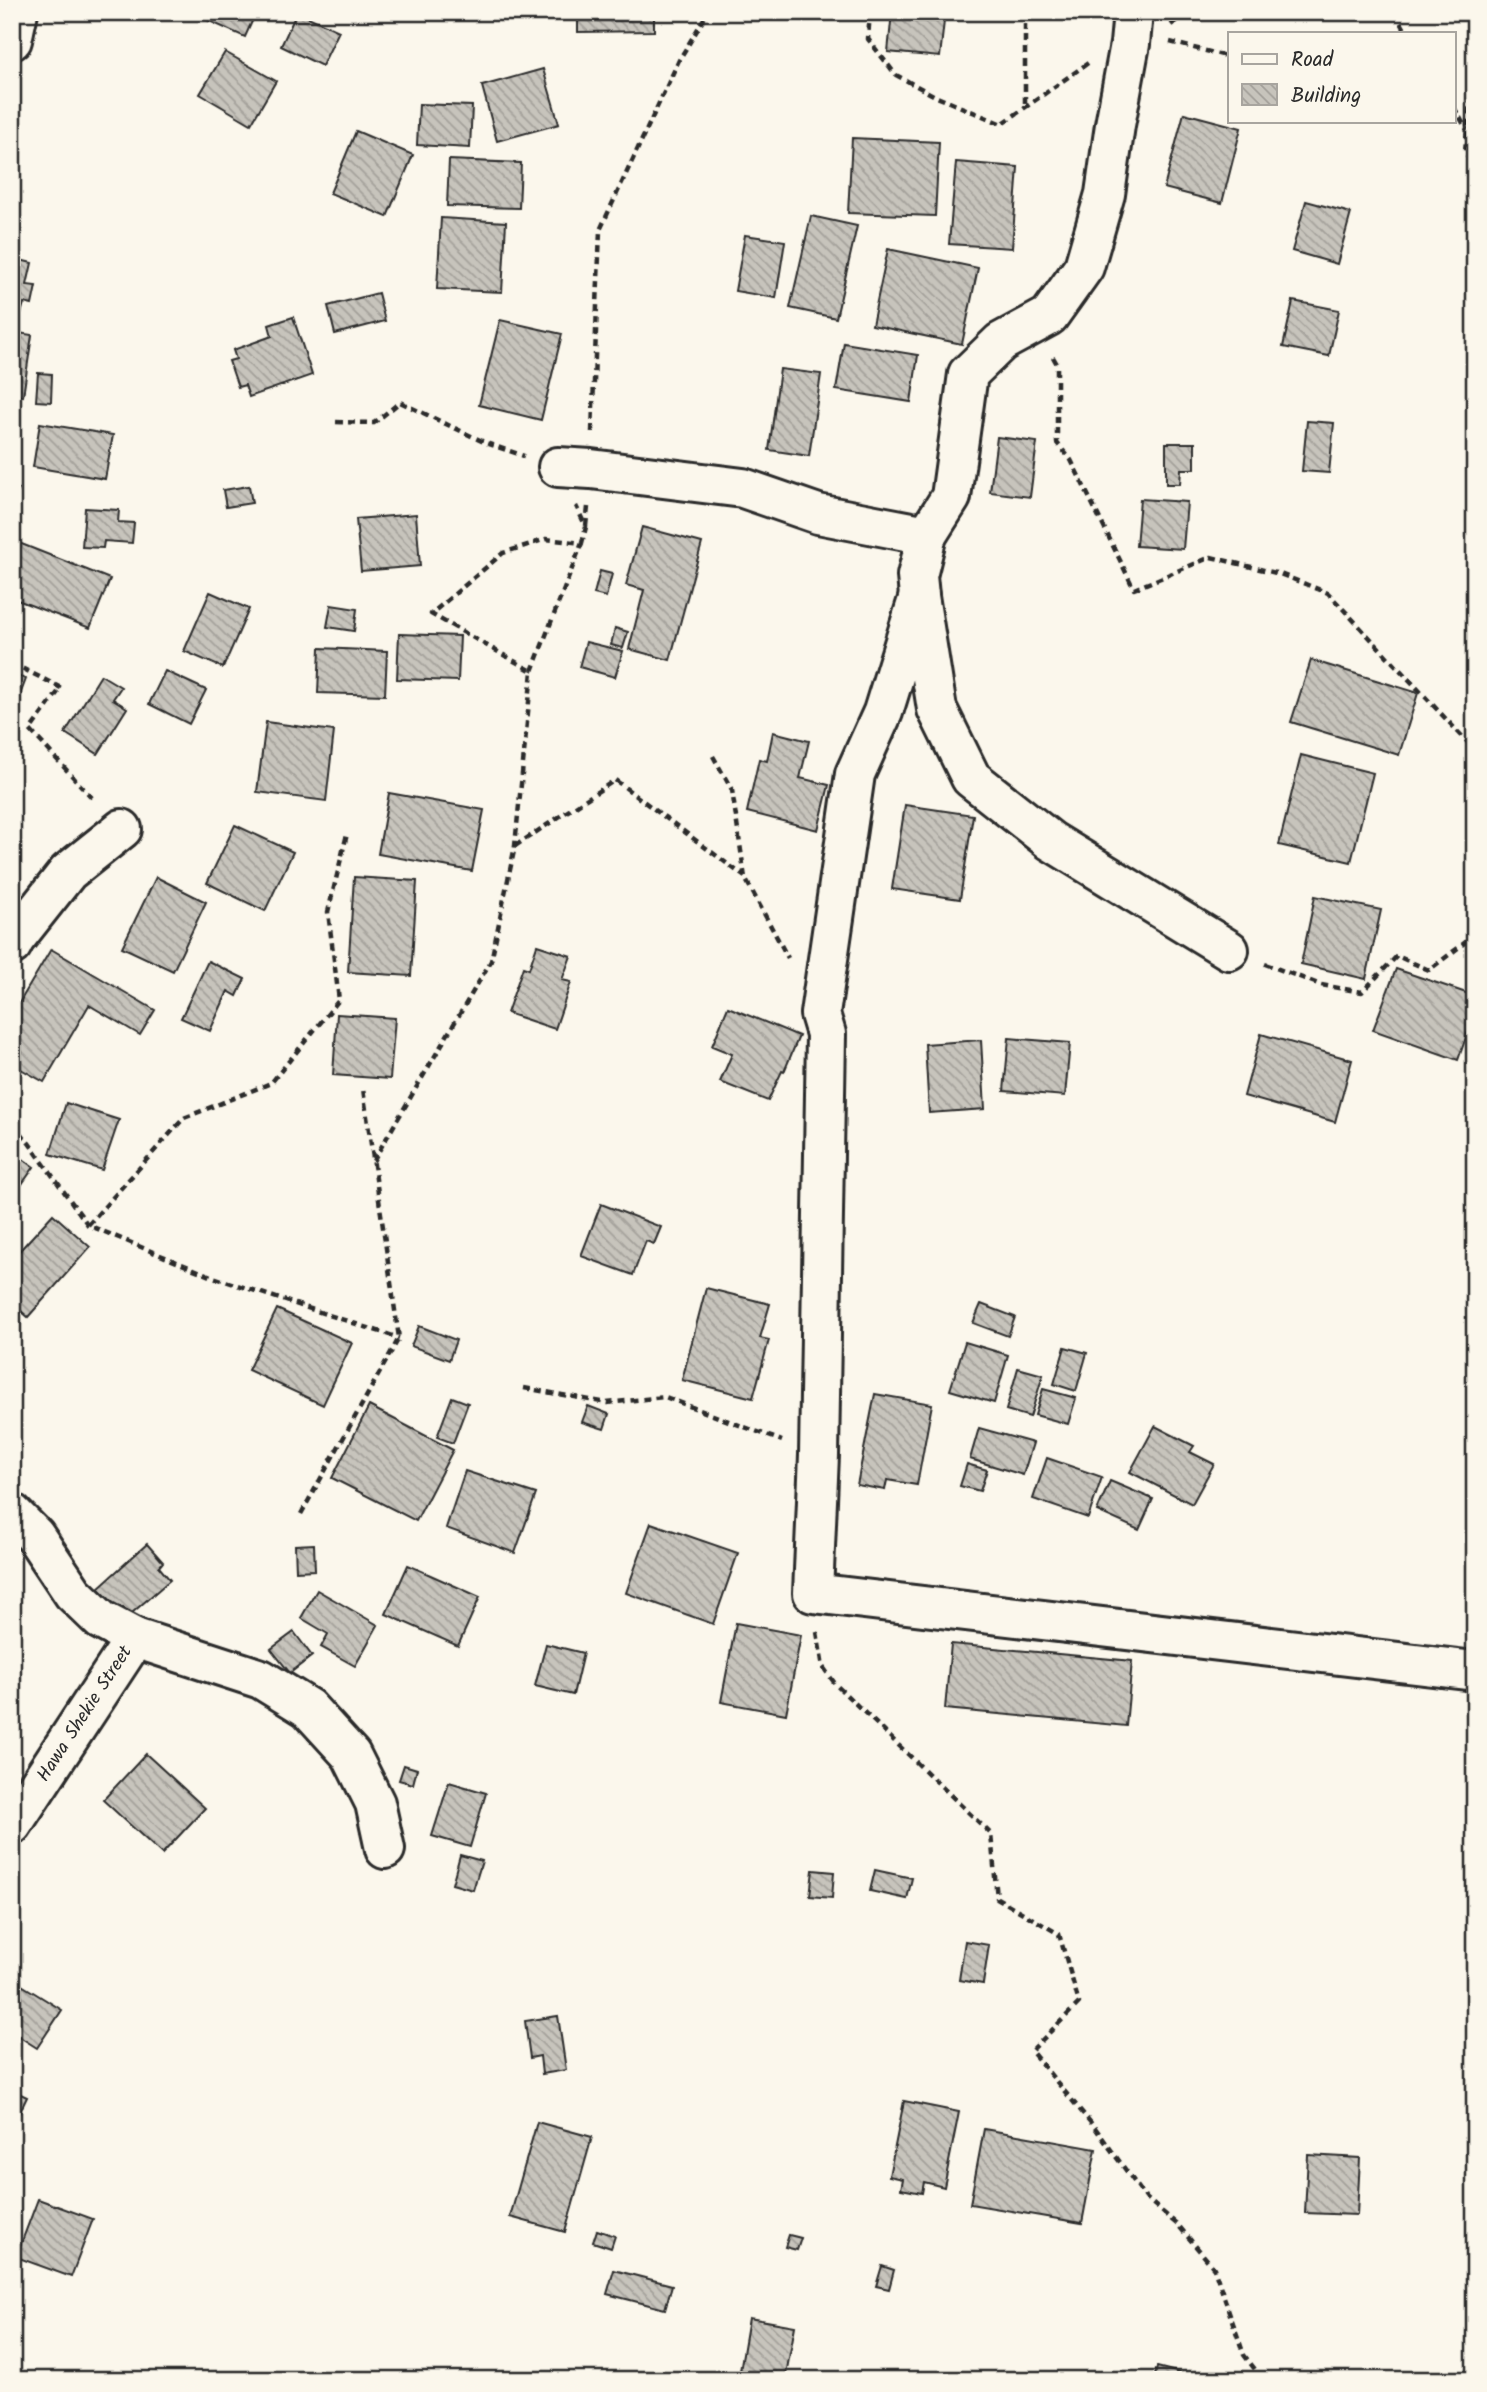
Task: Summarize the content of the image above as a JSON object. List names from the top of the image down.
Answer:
{
  "streets": {
    "street": ["Hawa Shekie Street"]
  },
  "legend": ["Road", "Building"]
}
